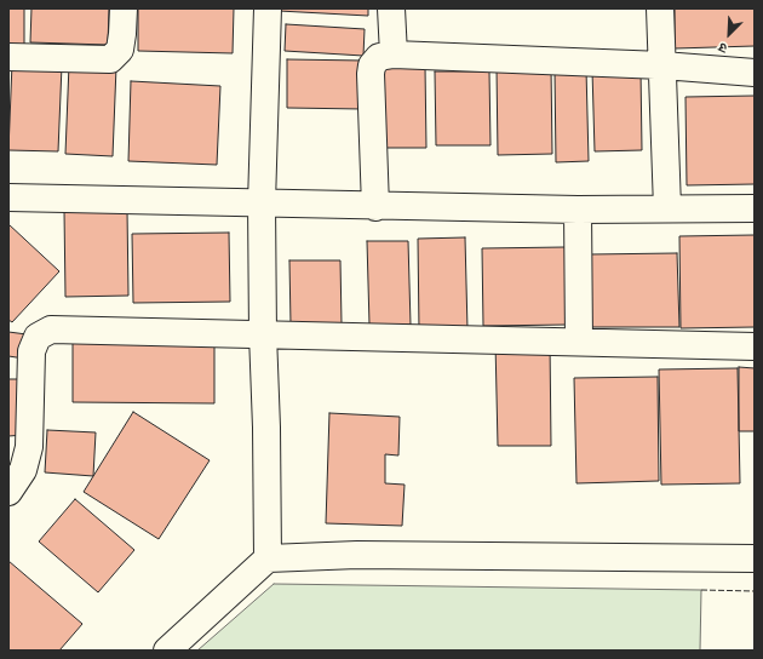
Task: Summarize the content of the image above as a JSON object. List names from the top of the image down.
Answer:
{
  "north": "bottom left"
}
